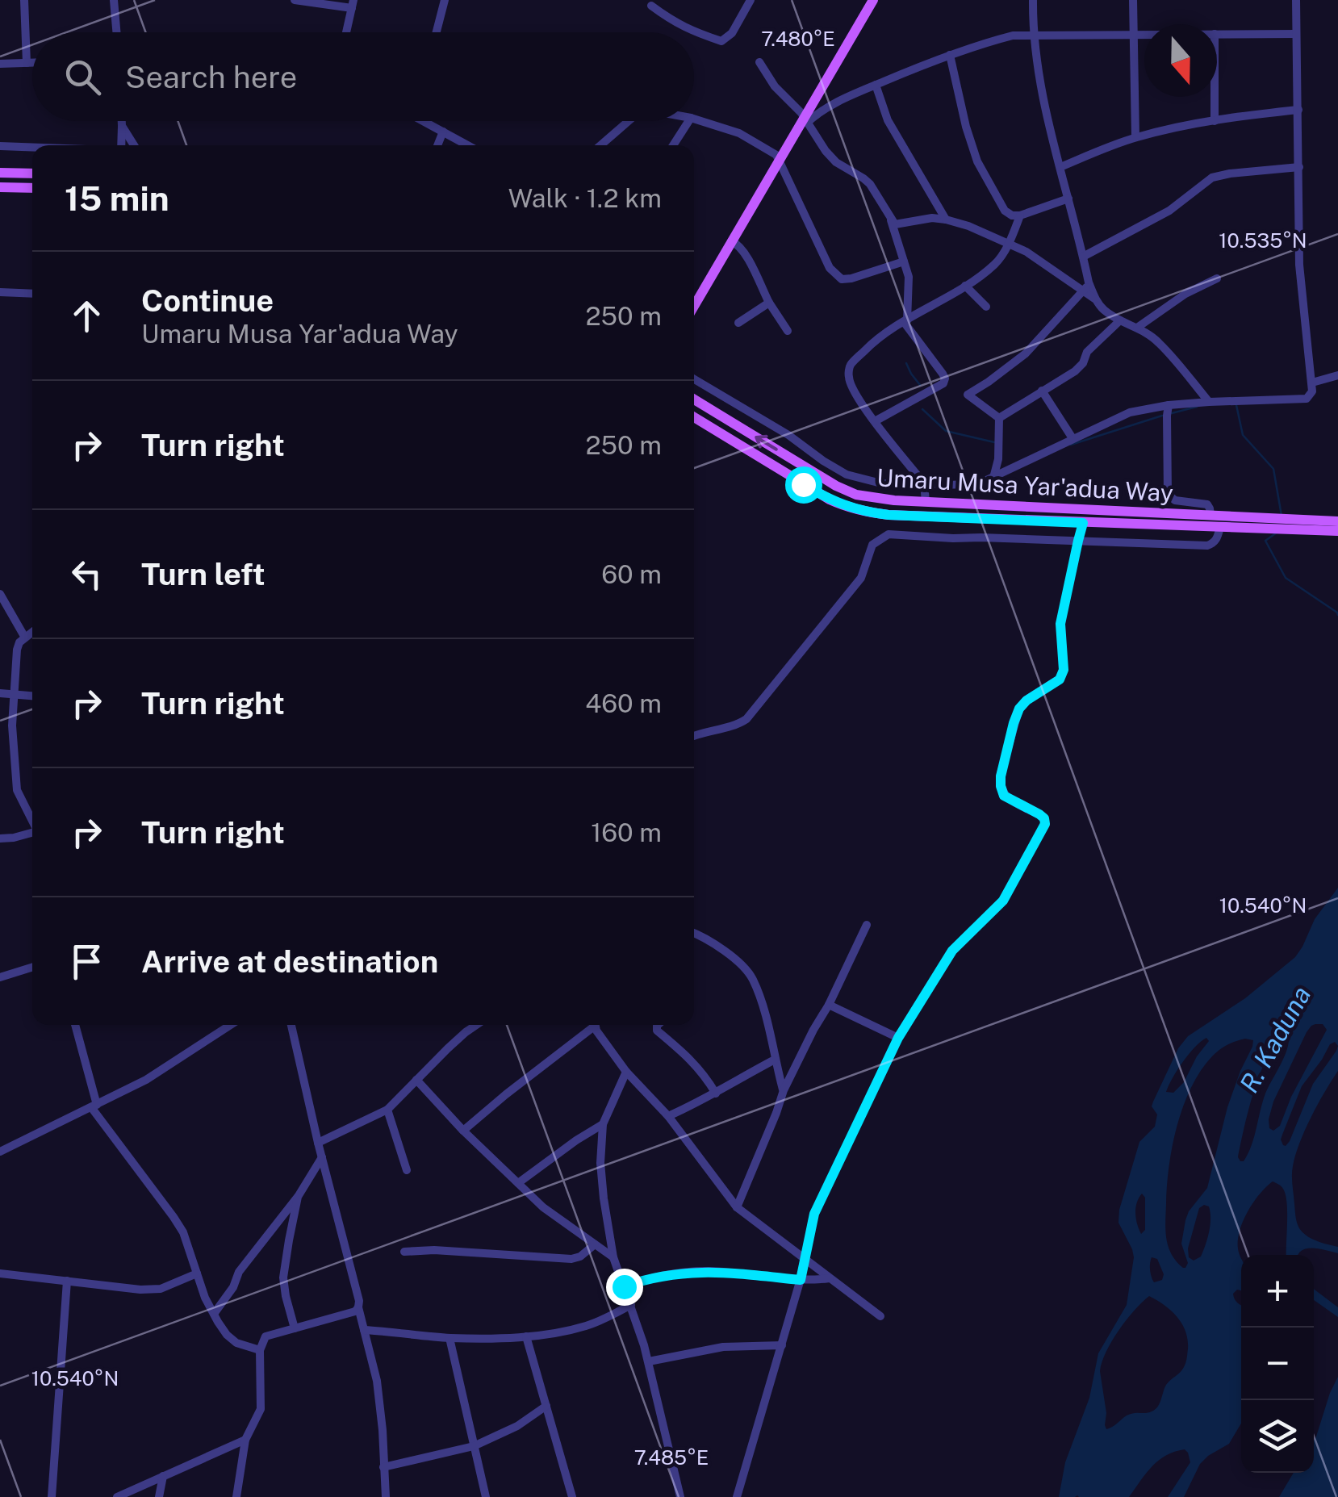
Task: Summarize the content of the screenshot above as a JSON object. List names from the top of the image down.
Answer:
{
  "streets": {
    "main road": ["Umaru Musa Yar'adua Way"]
  },
  "water": ["R. Kaduna"],
  "north": "bottom",
  "page": {
    "search": "Search here",
    "heading": ["15 min", "Walk · 1.2 km"],
    "list": [
      ["Continue", "Umaru Musa Yar'adua Way", "250 m"],
      ["Turn right", "250 m"],
      ["Turn left", "60 m"],
      ["Turn right", "460 m"],
      ["Turn right", "160 m"],
      "Arrive at destination"
    ],
    "map_buttons": ["+", "−"]
  },
  "coordinates": [
    "7.480°E",
    "10.535°N",
    "10.540°N",
    "7.485°E"
  ]
}
